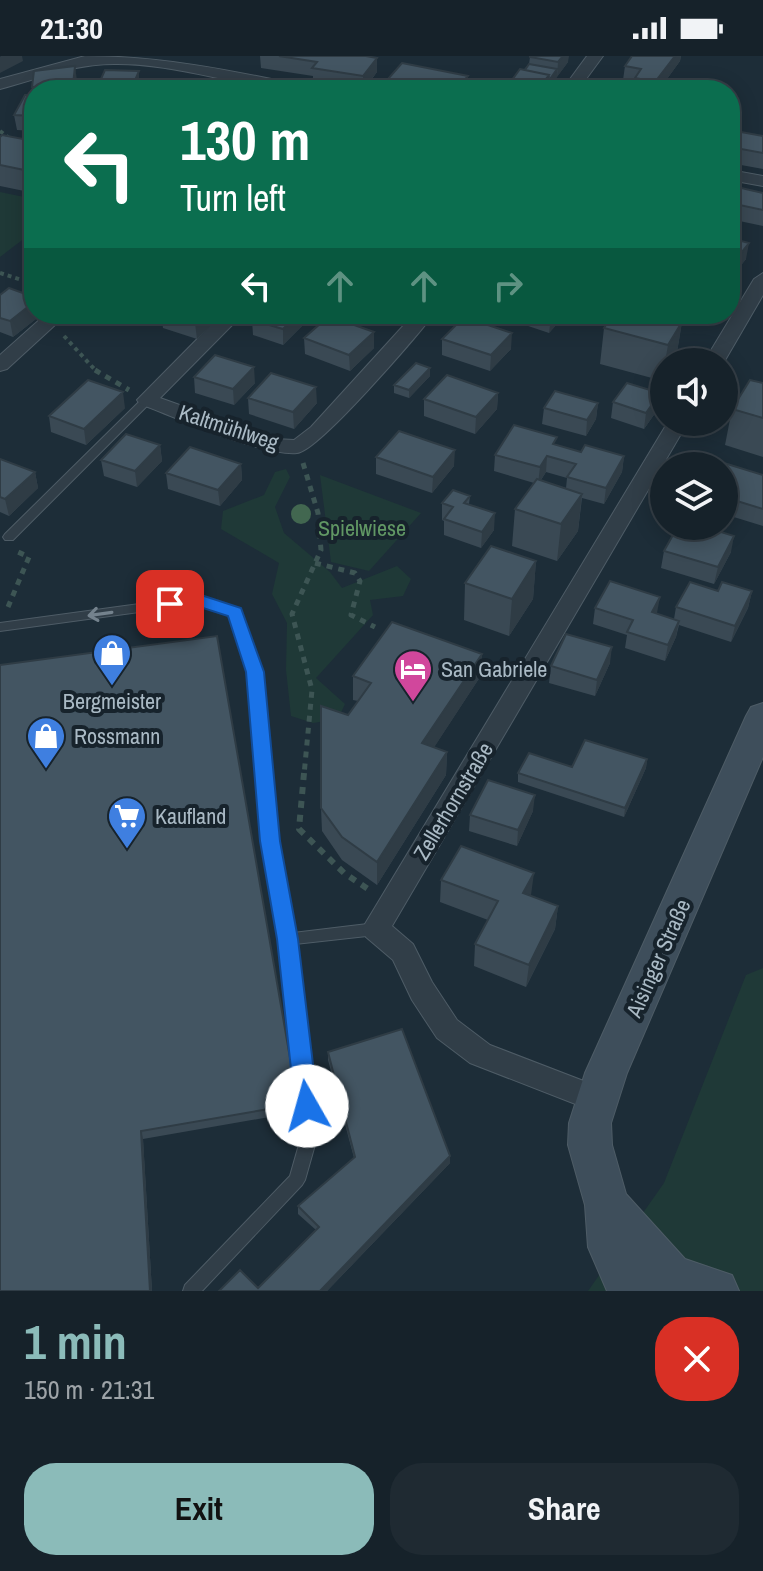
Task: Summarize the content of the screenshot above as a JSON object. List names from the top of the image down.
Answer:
{
  "streets": {
    "main road": ["Aisinger Straße"],
    "street": ["Kaltmühlweg", "Zellerhornstraße"]
  },
  "parks": ["Spielwiese"],
  "places": {
    "shop": ["Bergmeister", "Rossmann"],
    "hotel": ["San Gabriele"],
    "supermarket": ["Kaufland"]
  },
  "page": {
    "status": "21:30",
    "turn": ["130 m", "Turn left"],
    "heading": ["1 min", "150 m · 21:31"],
    "buttons": ["Exit", "Share"]
  }
}
